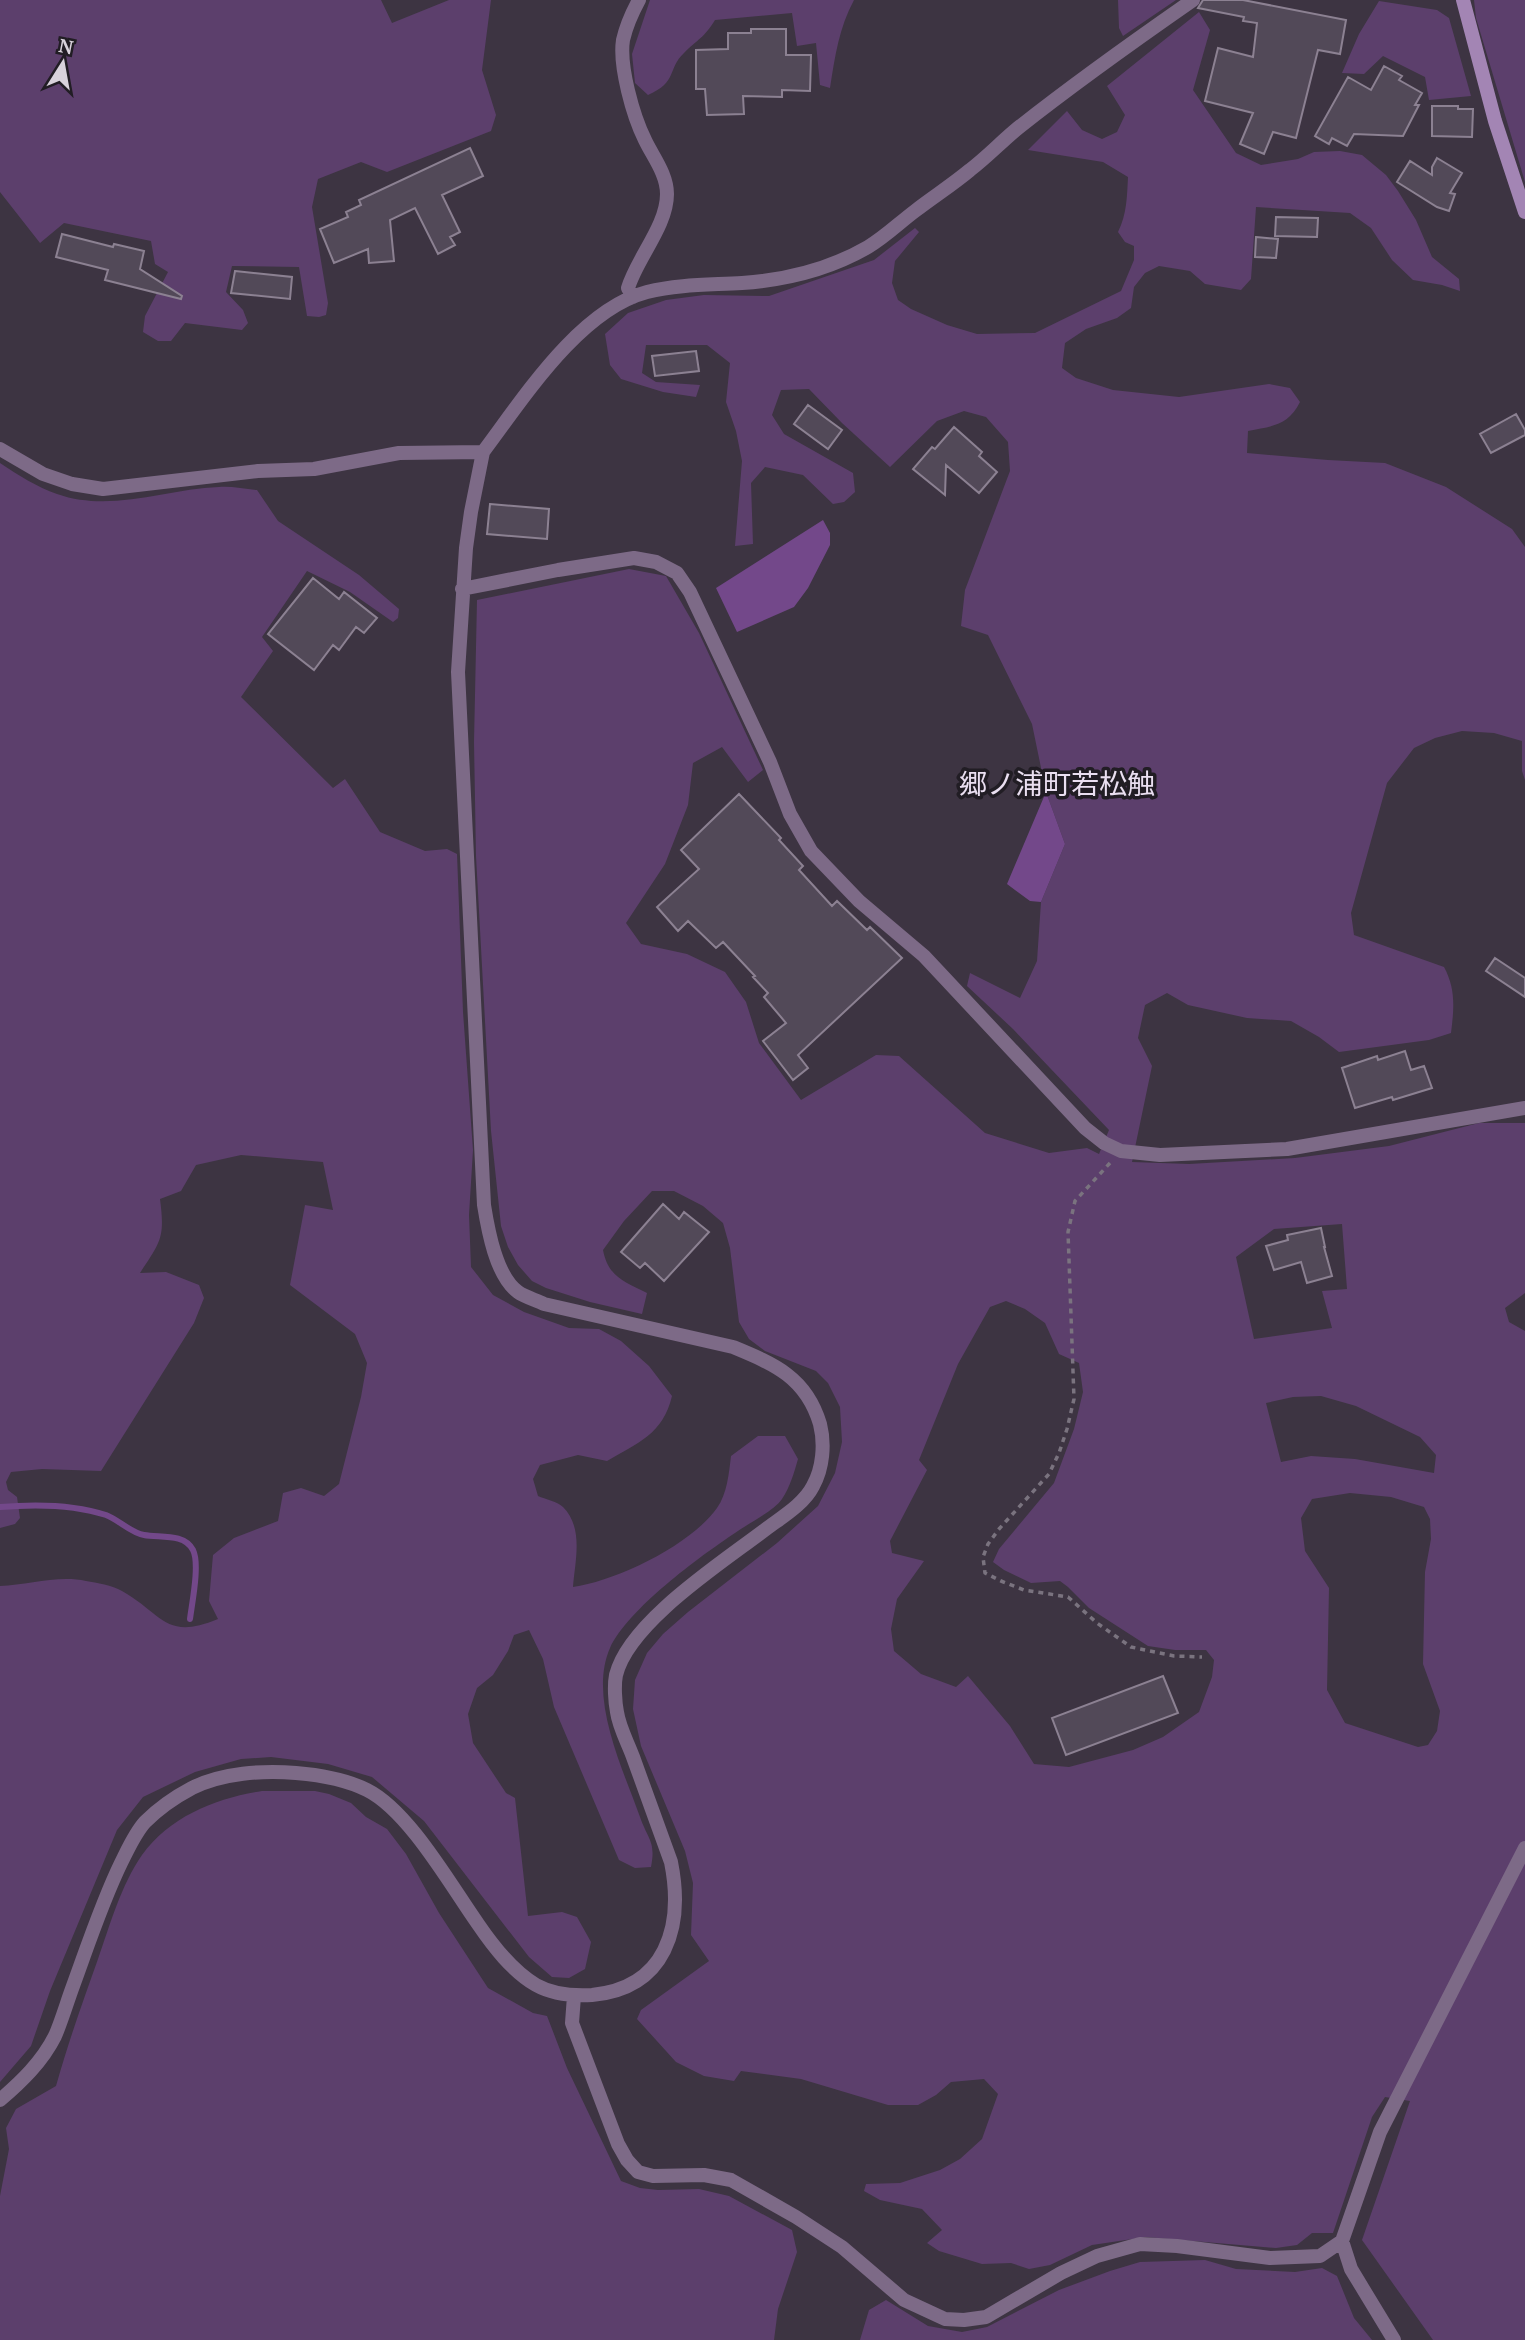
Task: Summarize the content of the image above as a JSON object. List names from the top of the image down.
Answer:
{
  "districts": ["郷ノ浦町若松触"],
  "north": "top"
}
